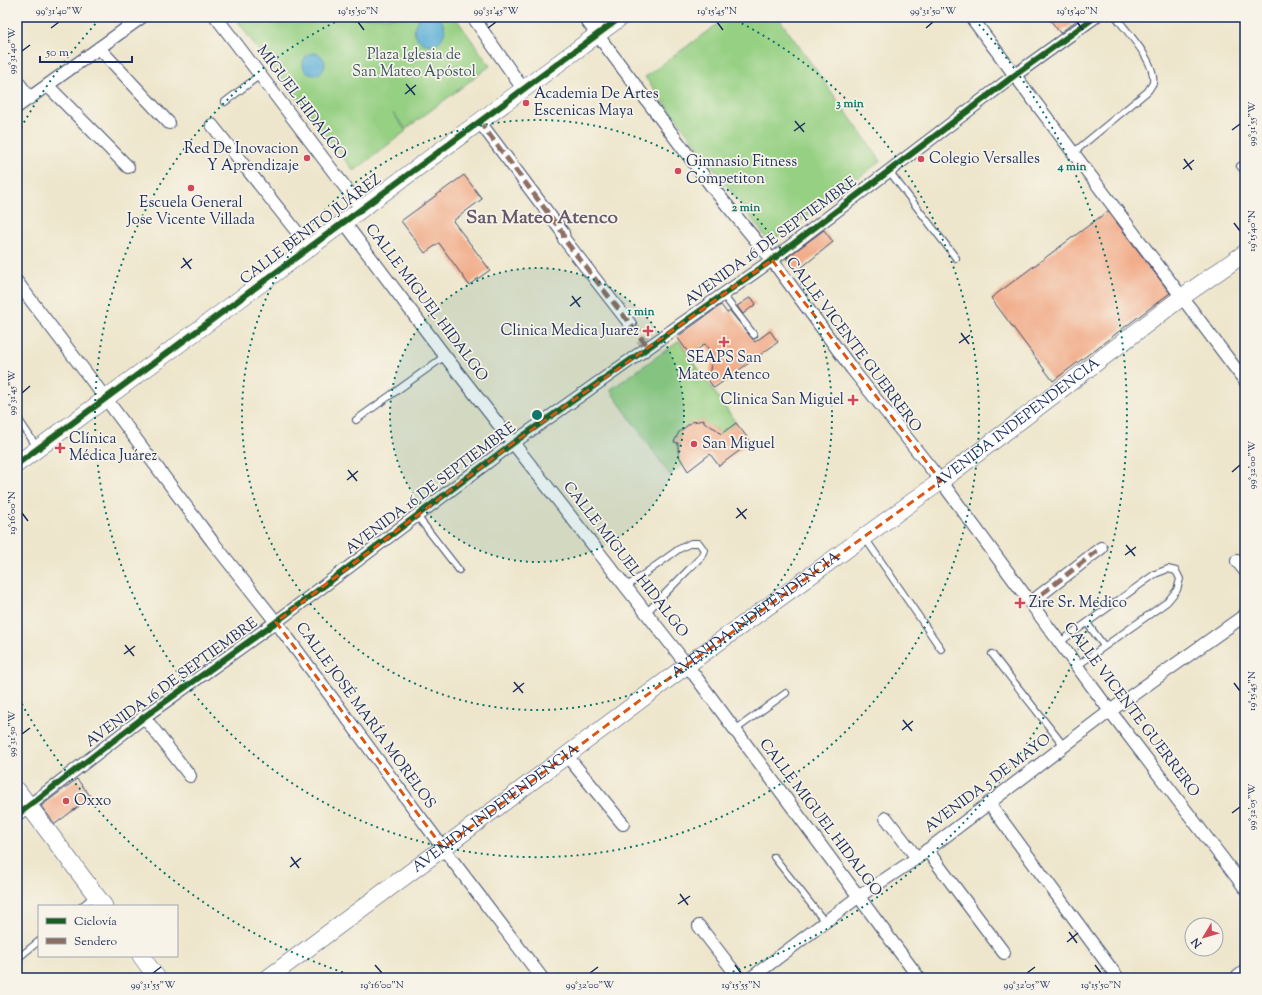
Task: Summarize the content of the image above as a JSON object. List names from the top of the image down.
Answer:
{
  "streets": {
    "main road": ["CALLE BENITO JUÁREZ", "AVENIDA INDEPENDENCIA"],
    "street": [
      "MIGUEL HIDALGO",
      "AVENIDA 16 DE SEPTIEMBRE",
      "CALLE MIGUEL HIDALGO",
      "CALLE VICENTE GUERRERO",
      "CALLE JOSÉ MARÍA MORELOS",
      "AVENIDA 5 DE MAYO"
    ]
  },
  "crossings": [
    ["MIGUEL HIDALGO", "CALLE BENITO JUÁREZ"],
    ["CALLE BENITO JUÁREZ", "CALLE MIGUEL HIDALGO"],
    ["CALLE BENITO JUÁREZ", "CALLE VICENTE GUERRERO"],
    ["CALLE BENITO JUÁREZ", "CALLE JOSÉ MARÍA MORELOS"],
    ["AVENIDA 16 DE SEPTIEMBRE", "CALLE MIGUEL HIDALGO"],
    ["AVENIDA 16 DE SEPTIEMBRE", "CALLE VICENTE GUERRERO"],
    ["AVENIDA 16 DE SEPTIEMBRE", "CALLE JOSÉ MARÍA MORELOS"],
    ["CALLE MIGUEL HIDALGO", "AVENIDA INDEPENDENCIA"],
    ["CALLE MIGUEL HIDALGO", "AVENIDA 5 DE MAYO"],
    ["CALLE VICENTE GUERRERO", "AVENIDA INDEPENDENCIA"],
    ["CALLE VICENTE GUERRERO", "AVENIDA 5 DE MAYO"],
    ["AVENIDA INDEPENDENCIA", "CALLE JOSÉ MARÍA MORELOS"]
  ],
  "districts": ["San Mateo Atenco"],
  "parks": ["Plaza Iglesia de San Mateo Apóstol"],
  "places": {
    "other": [
      "Academia De Artes Escenicas Maya",
      "Red De Inovacion Y Aprendizaje",
      "Colegio Versalles",
      "Gimnasio Fitness Competiton",
      "Escuela General Jose Vicente Villada",
      "San Miguel",
      "Oxxo"
    ],
    "health": [
      "Clinica Medica Juarez",
      "SEAPS San Mateo Atenco",
      "Clinica San Miguel",
      "Clínica Médica Juárez",
      "Zire Sr. Medico"
    ]
  },
  "legend": ["Ciclovía", "Sendero"],
  "scale_bar": "50 m",
  "north": "bottom left",
  "coordinates": [
    "99°31'40\"W",
    "19°15'50\"N",
    "99°31'45\"W",
    "19°15'45\"N",
    "99°31'50\"W",
    "19°15'40\"N",
    "99°31'55\"W",
    "99°32'00\"W",
    "19°16'00\"N",
    "99°32'05\"W",
    "19°15'55\"N"
  ],
  "rings": [
    "3 min",
    "4 min",
    "2 min",
    "1 min"
  ]
}
